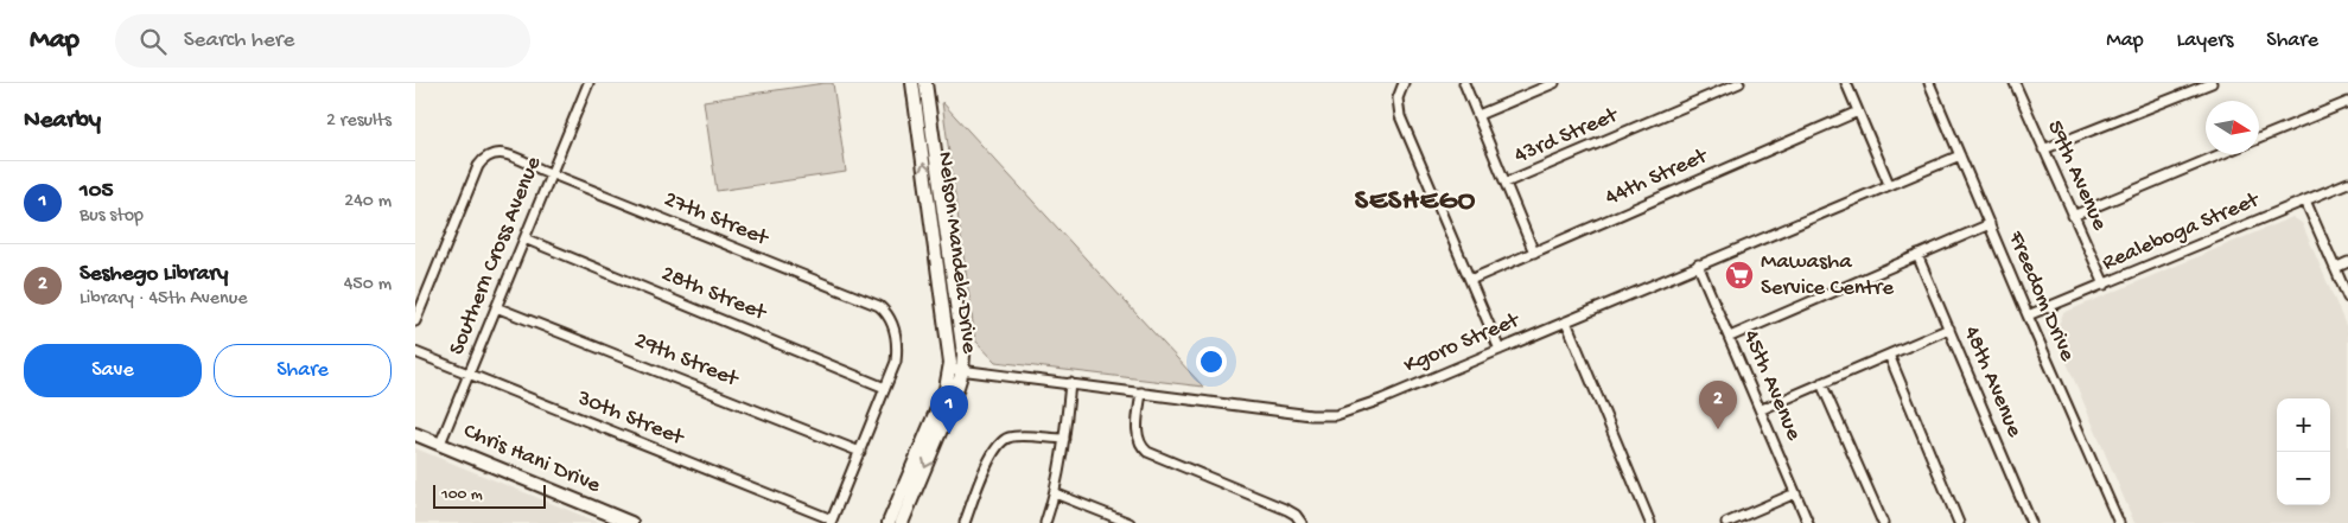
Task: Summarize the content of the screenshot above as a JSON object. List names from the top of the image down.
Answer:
{
  "streets": {
    "main road": ["Nelson Mandela Drive", "Chris Hani Drive"],
    "street": [
      "43rd Street",
      "59th Avenue",
      "44th Street",
      "27th Street",
      "Realeboga Street",
      "Southern Cross Avenue",
      "28th Street",
      "Freedom Drive",
      "Kgoro Street",
      "29th Street",
      "48th Avenue",
      "45th Avenue",
      "30th Street"
    ]
  },
  "crossings": [
    ["59th Avenue", "Realeboga Street"],
    ["27th Street", "Southern Cross Avenue"],
    ["27th Street", "28th Street"],
    ["27th Street", "29th Street"],
    ["27th Street", "30th Street"],
    ["Realeboga Street", "Freedom Drive"],
    ["Nelson Mandela Drive", "Kgoro Street"],
    ["Southern Cross Avenue", "28th Street"],
    ["Southern Cross Avenue", "29th Street"],
    ["Southern Cross Avenue", "30th Street"],
    ["Southern Cross Avenue", "Chris Hani Drive"],
    ["Freedom Drive", "Kgoro Street"],
    ["Kgoro Street", "45th Avenue"]
  ],
  "districts": ["SESHEGO"],
  "places": {
    "supermarket": ["Mawasha Service Centre"]
  },
  "scale_bar": "100 m",
  "north": "right",
  "page": {
    "header": "Map",
    "search": "Search here",
    "nav": ["Map", "Layers", "Share"],
    "heading": ["Nearby", "2 results"],
    "list": [
      {
        "mark": "1",
        "name": "105",
        "note": "Bus stop",
        "value": "240 m"
      },
      {
        "mark": "2",
        "name": "Seshego Library",
        "note": "Library · 45th Avenue",
        "value": "450 m"
      }
    ],
    "buttons": ["Save", "Share"],
    "pins": ["2", "1"],
    "map_buttons": ["+", "−"],
    "scale": "100 m"
  }
}
